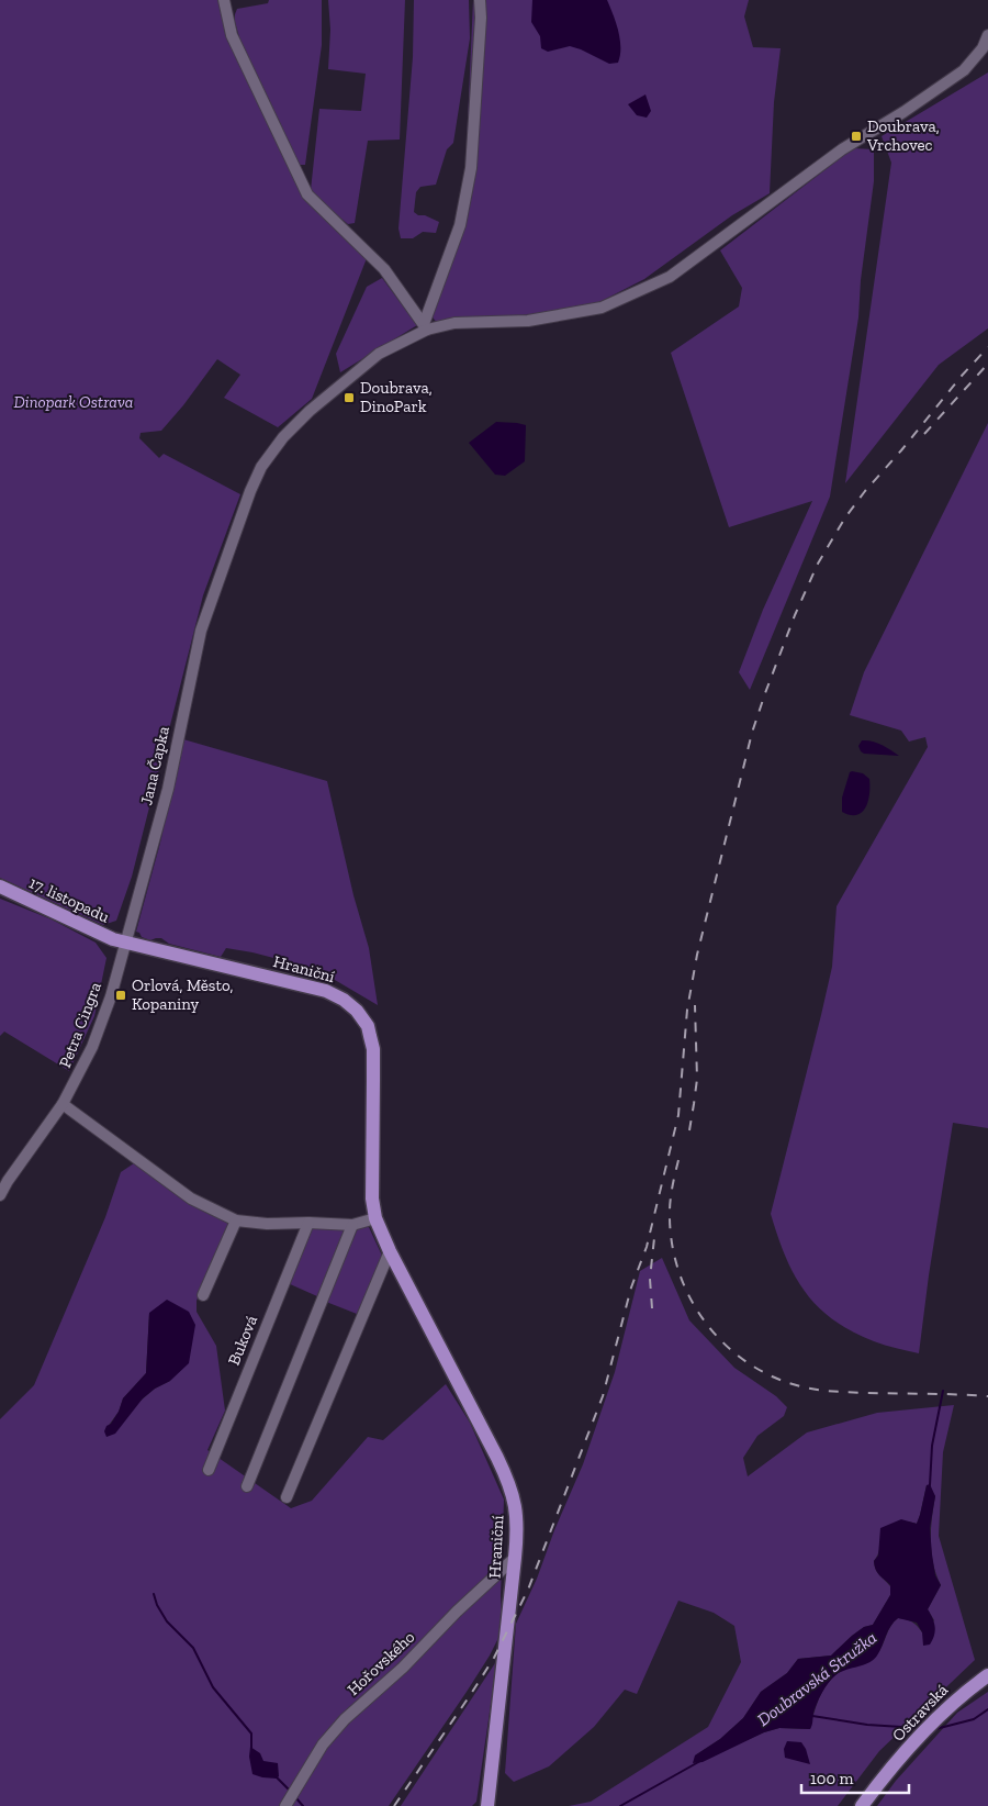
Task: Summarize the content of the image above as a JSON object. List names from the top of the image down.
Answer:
{
  "streets": {
    "main road": ["17. listopadu", "Hraniční", "Ostravská"],
    "street": [
      "Jana Čapka",
      "Petra Cingra",
      "Buková",
      "Hořovského"
    ]
  },
  "crossings": [
    ["Jana Čapka", "17. listopadu"],
    ["Jana Čapka", "Hraniční"],
    ["Jana Čapka", "Petra Cingra"],
    ["17. listopadu", "Hraniční"],
    ["17. listopadu", "Petra Cingra"],
    ["Hraniční", "Petra Cingra"],
    ["Hraniční", "Hořovského"]
  ],
  "water": ["Doubravská Stružka"],
  "parks": ["Dinopark Ostrava"],
  "places": {
    "transit": ["Doubrava, Vrchovec", "Doubrava, DinoPark", "Orlová, Město, Kopaniny"]
  },
  "scale_bar": "100 m"
}
